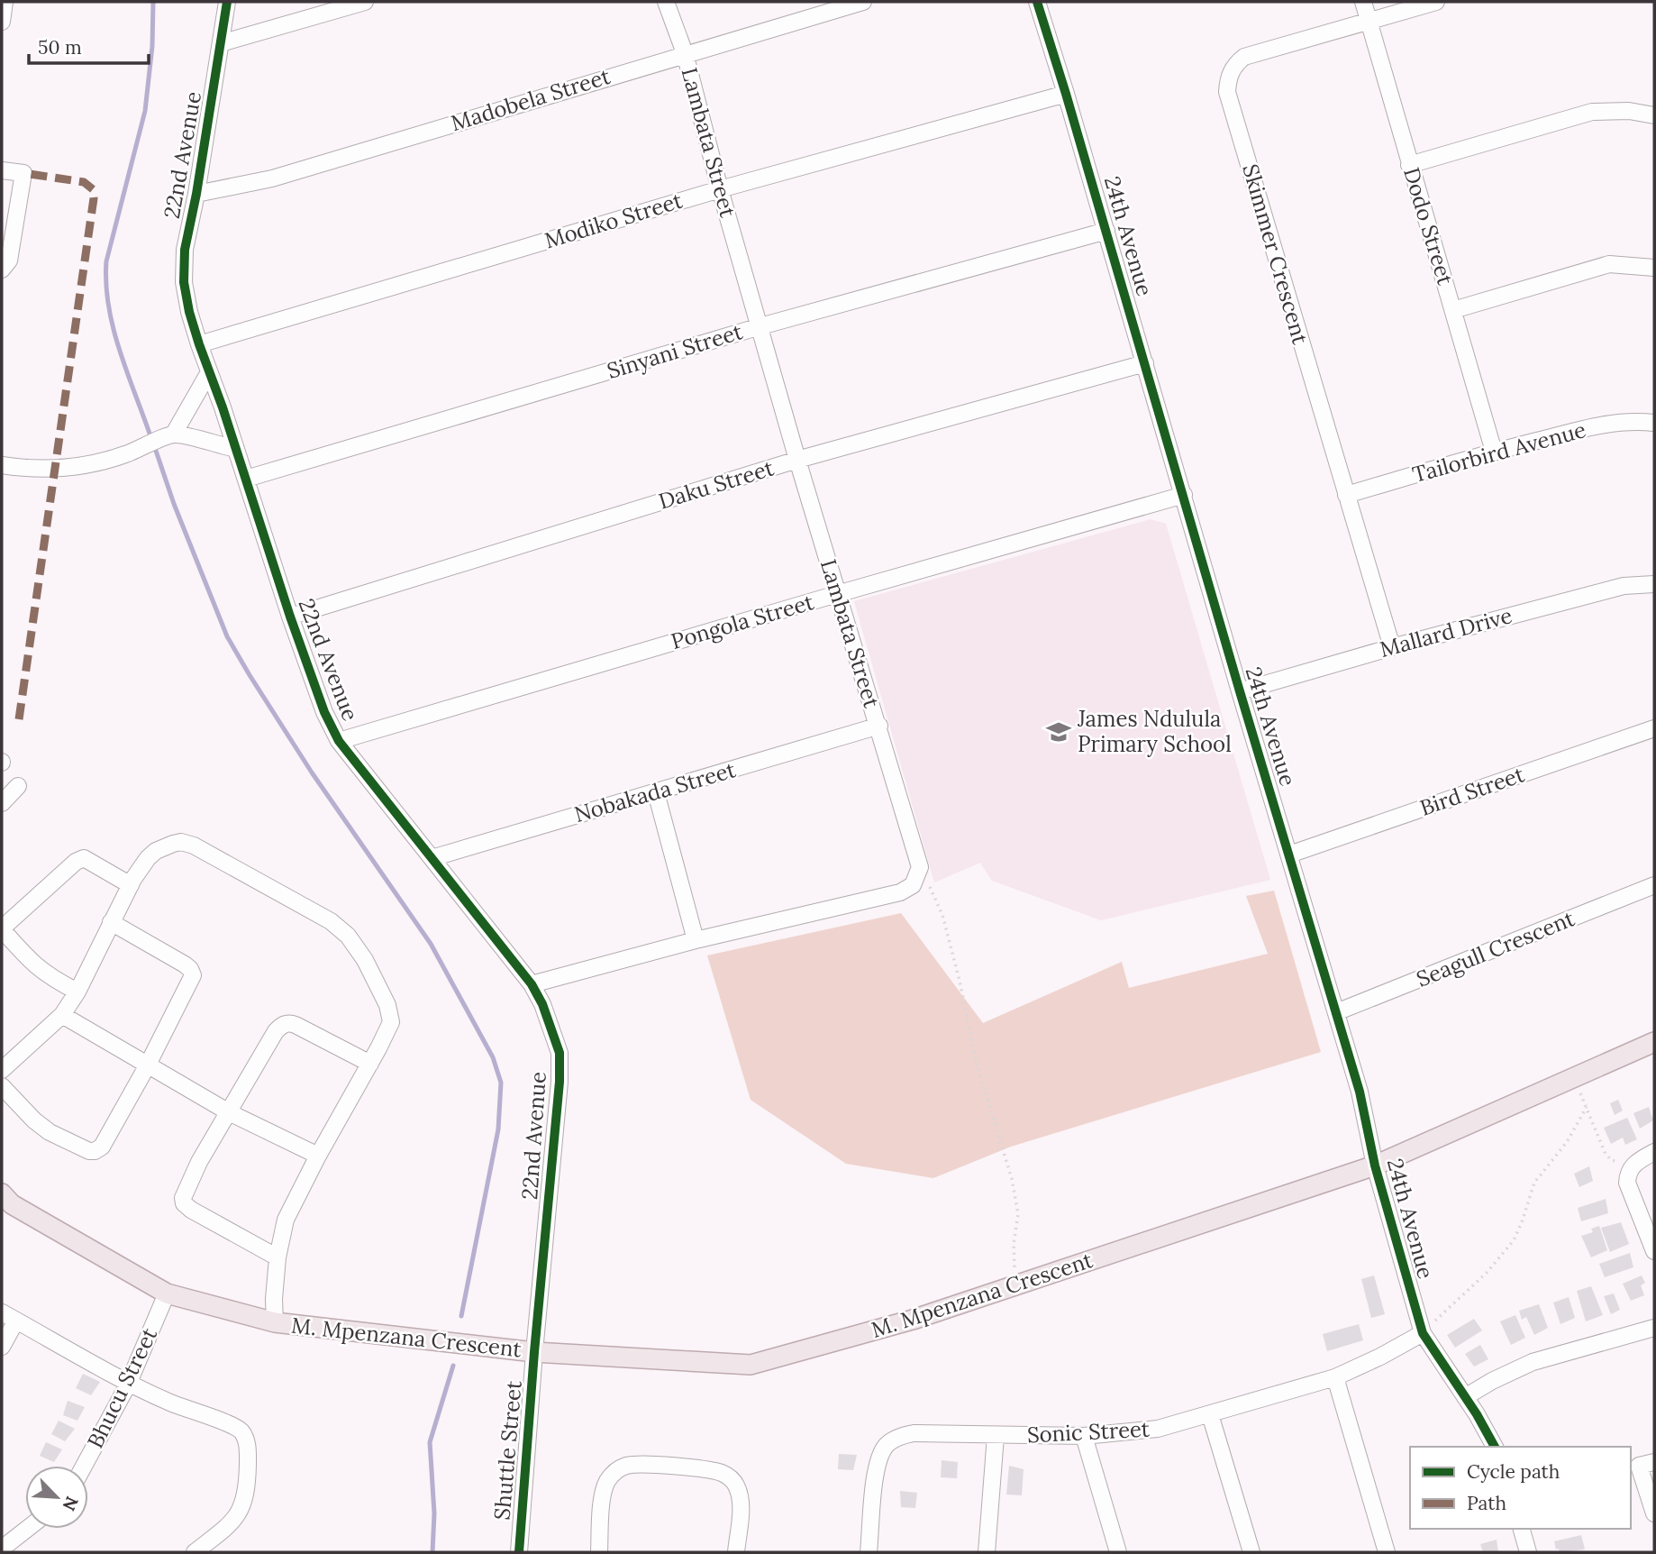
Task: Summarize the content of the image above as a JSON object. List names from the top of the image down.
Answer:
{
  "streets": {
    "main road": ["M. Mpenzana Crescent"],
    "street": [
      "Madobela Street",
      "Lambata Street",
      "22nd Avenue",
      "Modiko Street",
      "Dodo Street",
      "24th Avenue",
      "Skimmer Crescent",
      "Sinyani Street",
      "Tailorbird Avenue",
      "Daku Street",
      "Pongola Street",
      "Mallard Drive",
      "Bird Street",
      "Nobakada Street",
      "Seagull Crescent",
      "Bhucu Street",
      "Sonic Street",
      "Shuttle Street"
    ]
  },
  "crossings": [
    ["Madobela Street", "Lambata Street"],
    ["Madobela Street", "22nd Avenue"],
    ["Lambata Street", "Modiko Street"],
    ["Lambata Street", "Sinyani Street"],
    ["Lambata Street", "Daku Street"],
    ["Lambata Street", "Pongola Street"],
    ["Lambata Street", "Nobakada Street"],
    ["22nd Avenue", "Modiko Street"],
    ["22nd Avenue", "Sinyani Street"],
    ["22nd Avenue", "Daku Street"],
    ["22nd Avenue", "Pongola Street"],
    ["22nd Avenue", "Nobakada Street"],
    ["22nd Avenue", "M. Mpenzana Crescent"],
    ["22nd Avenue", "Shuttle Street"],
    ["Modiko Street", "24th Avenue"],
    ["Dodo Street", "Skimmer Crescent"],
    ["Dodo Street", "Tailorbird Avenue"],
    ["24th Avenue", "Sinyani Street"],
    ["24th Avenue", "Daku Street"],
    ["24th Avenue", "Pongola Street"],
    ["24th Avenue", "Mallard Drive"],
    ["24th Avenue", "Bird Street"],
    ["24th Avenue", "Seagull Crescent"],
    ["24th Avenue", "M. Mpenzana Crescent"],
    ["24th Avenue", "Sonic Street"],
    ["Skimmer Crescent", "Tailorbird Avenue"],
    ["Skimmer Crescent", "Mallard Drive"],
    ["M. Mpenzana Crescent", "Bhucu Street"],
    ["M. Mpenzana Crescent", "Shuttle Street"]
  ],
  "places": {
    "school or university": ["James Ndulula Primary School"]
  },
  "legend": ["Cycle path", "Path"],
  "scale_bar": "50 m",
  "north": "bottom right"
}
